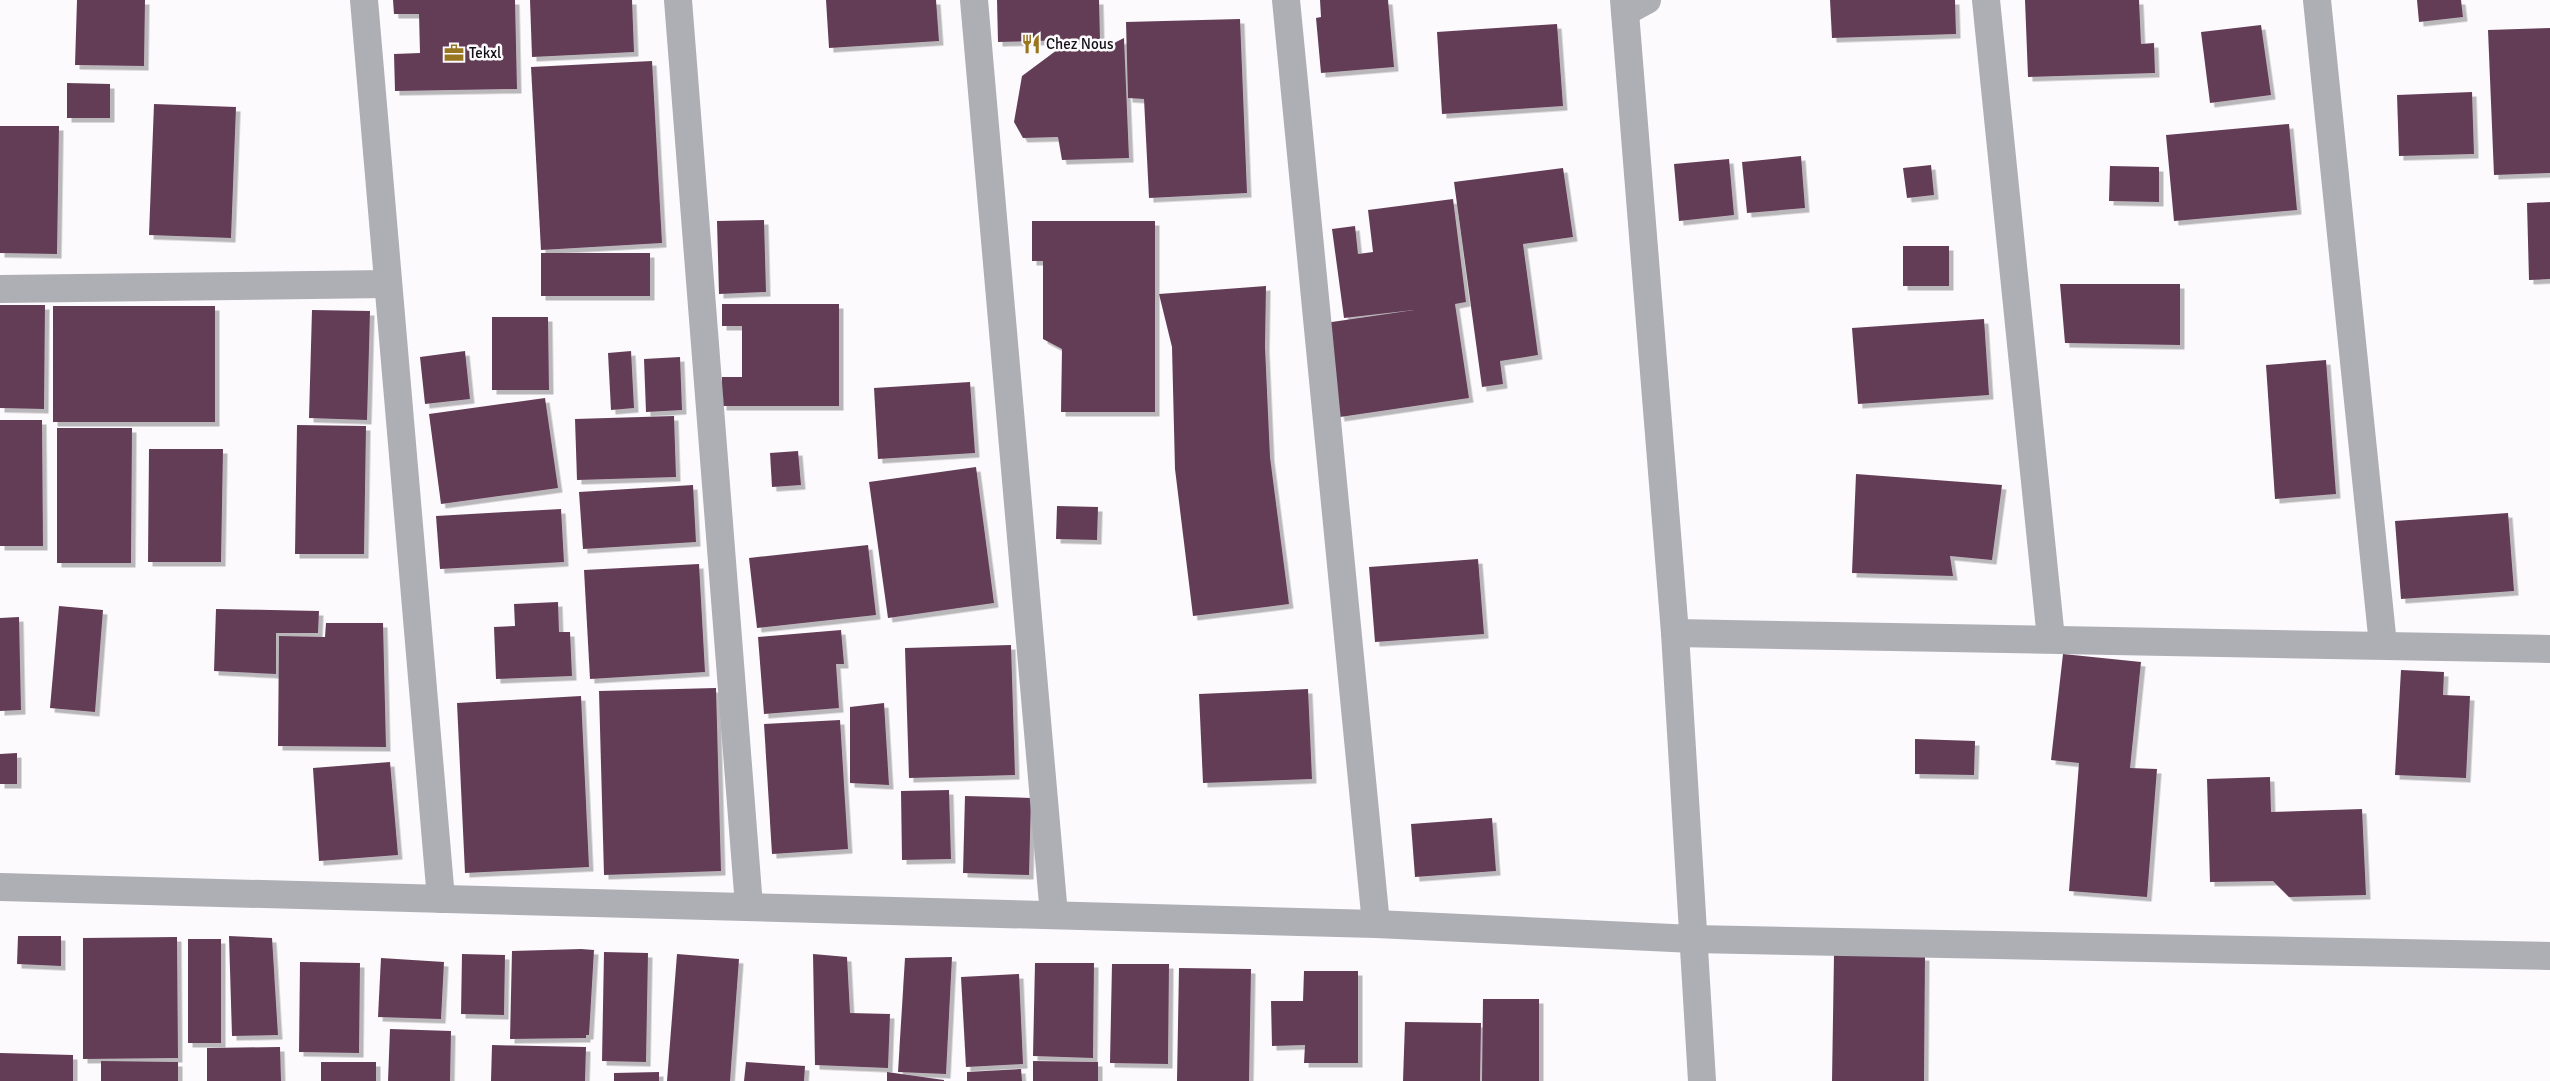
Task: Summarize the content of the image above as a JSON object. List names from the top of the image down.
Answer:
{
  "places": {
    "restaurant": ["Chez Nous"],
    "office": ["Tekxl"]
  }
}
